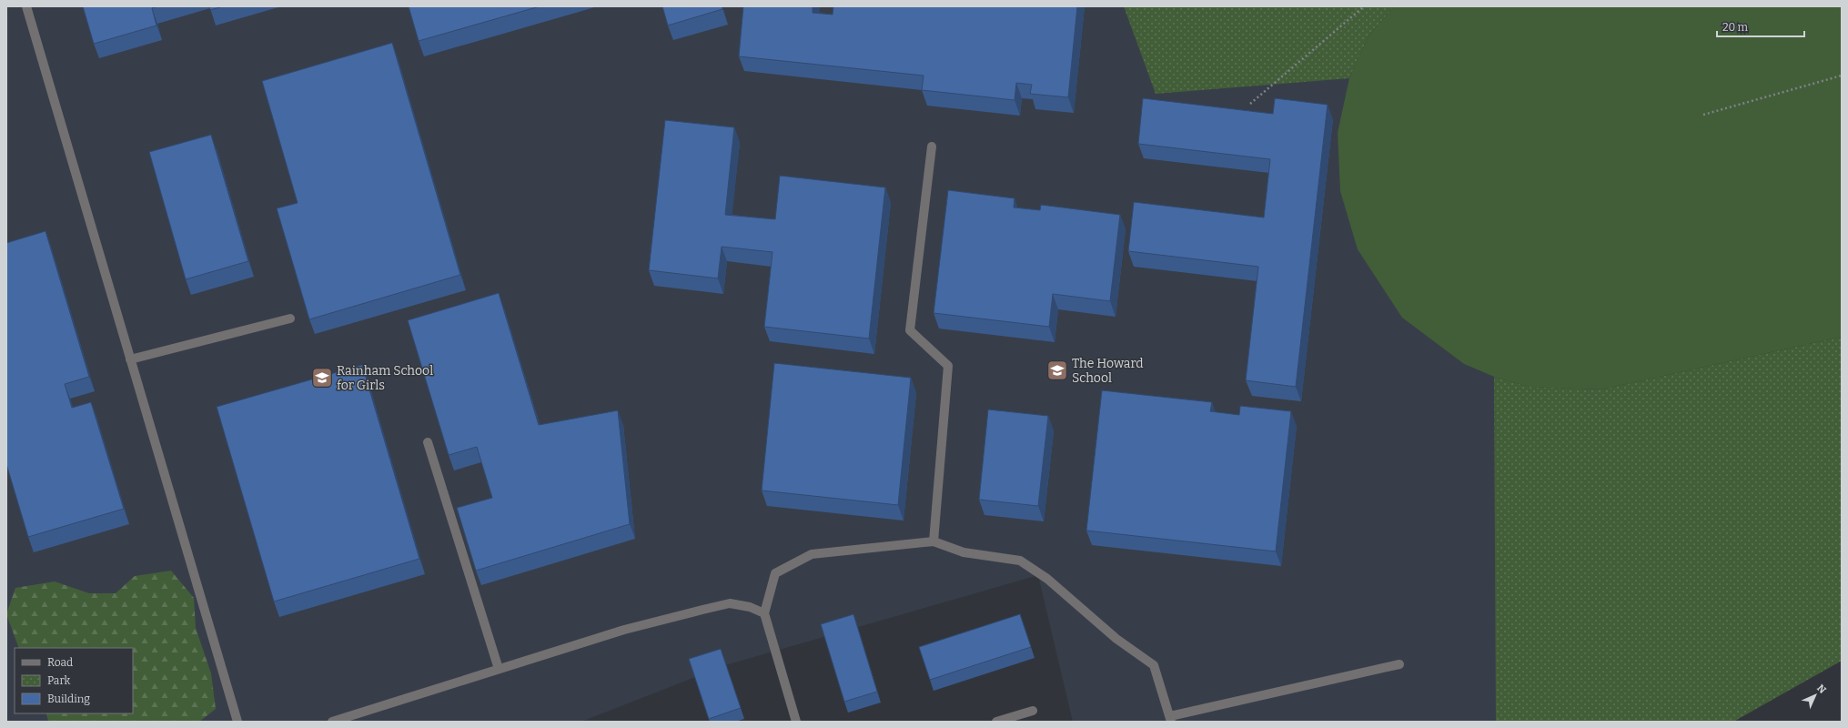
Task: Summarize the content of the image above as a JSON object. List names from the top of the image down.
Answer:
{
  "places": {
    "school or university": ["The Howard School", "Rainham School for Girls"]
  },
  "legend": ["Road", "Park", "Building"],
  "scale_bar": "20 m",
  "north": "top right"
}
